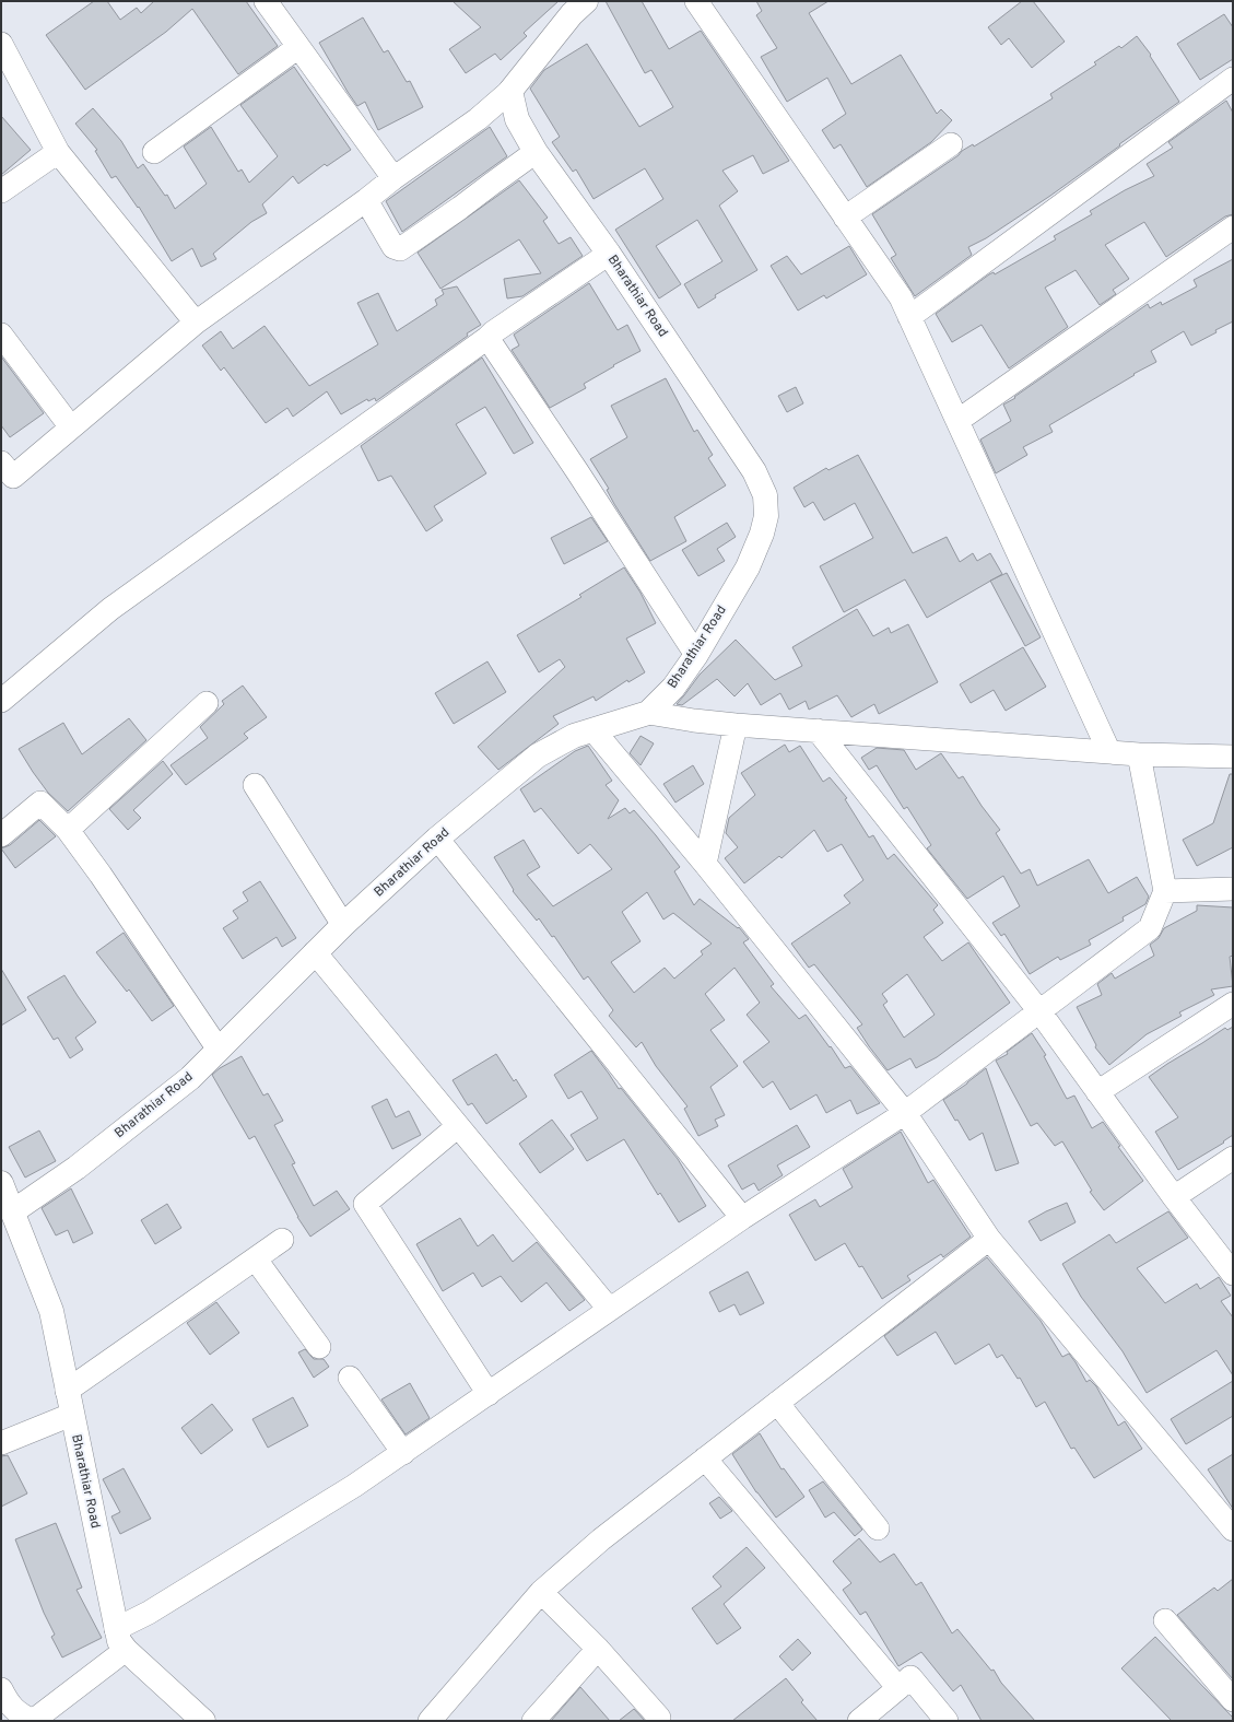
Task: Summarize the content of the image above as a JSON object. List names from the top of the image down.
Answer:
{
  "streets": {
    "main road": ["Bharathiar Road"]
  }
}
